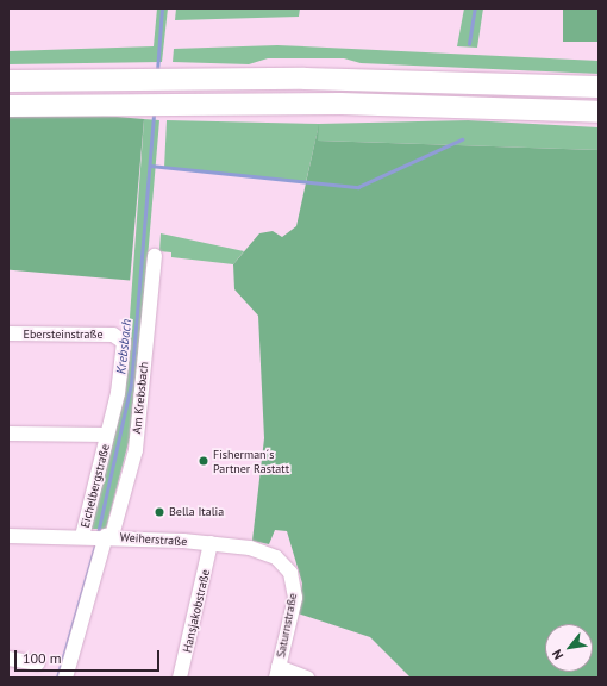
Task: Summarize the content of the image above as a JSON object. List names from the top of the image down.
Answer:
{
  "streets": {
    "street": [
      "Ebersteinstraße",
      "Am Krebsbach",
      "Eichelbergstraße",
      "Weiherstraße",
      "Hansjakobstraße",
      "Saturnstraße"
    ]
  },
  "crossings": [
    ["Ebersteinstraße", "Eichelbergstraße"],
    ["Am Krebsbach", "Eichelbergstraße"],
    ["Am Krebsbach", "Weiherstraße"],
    ["Eichelbergstraße", "Weiherstraße"],
    ["Weiherstraße", "Hansjakobstraße"],
    ["Weiherstraße", "Saturnstraße"]
  ],
  "water": ["Krebsbach"],
  "places": ["Fisherman´s Partner Rastatt", "Bella Italia"],
  "scale_bar": "100 m",
  "north": "bottom left"
}
